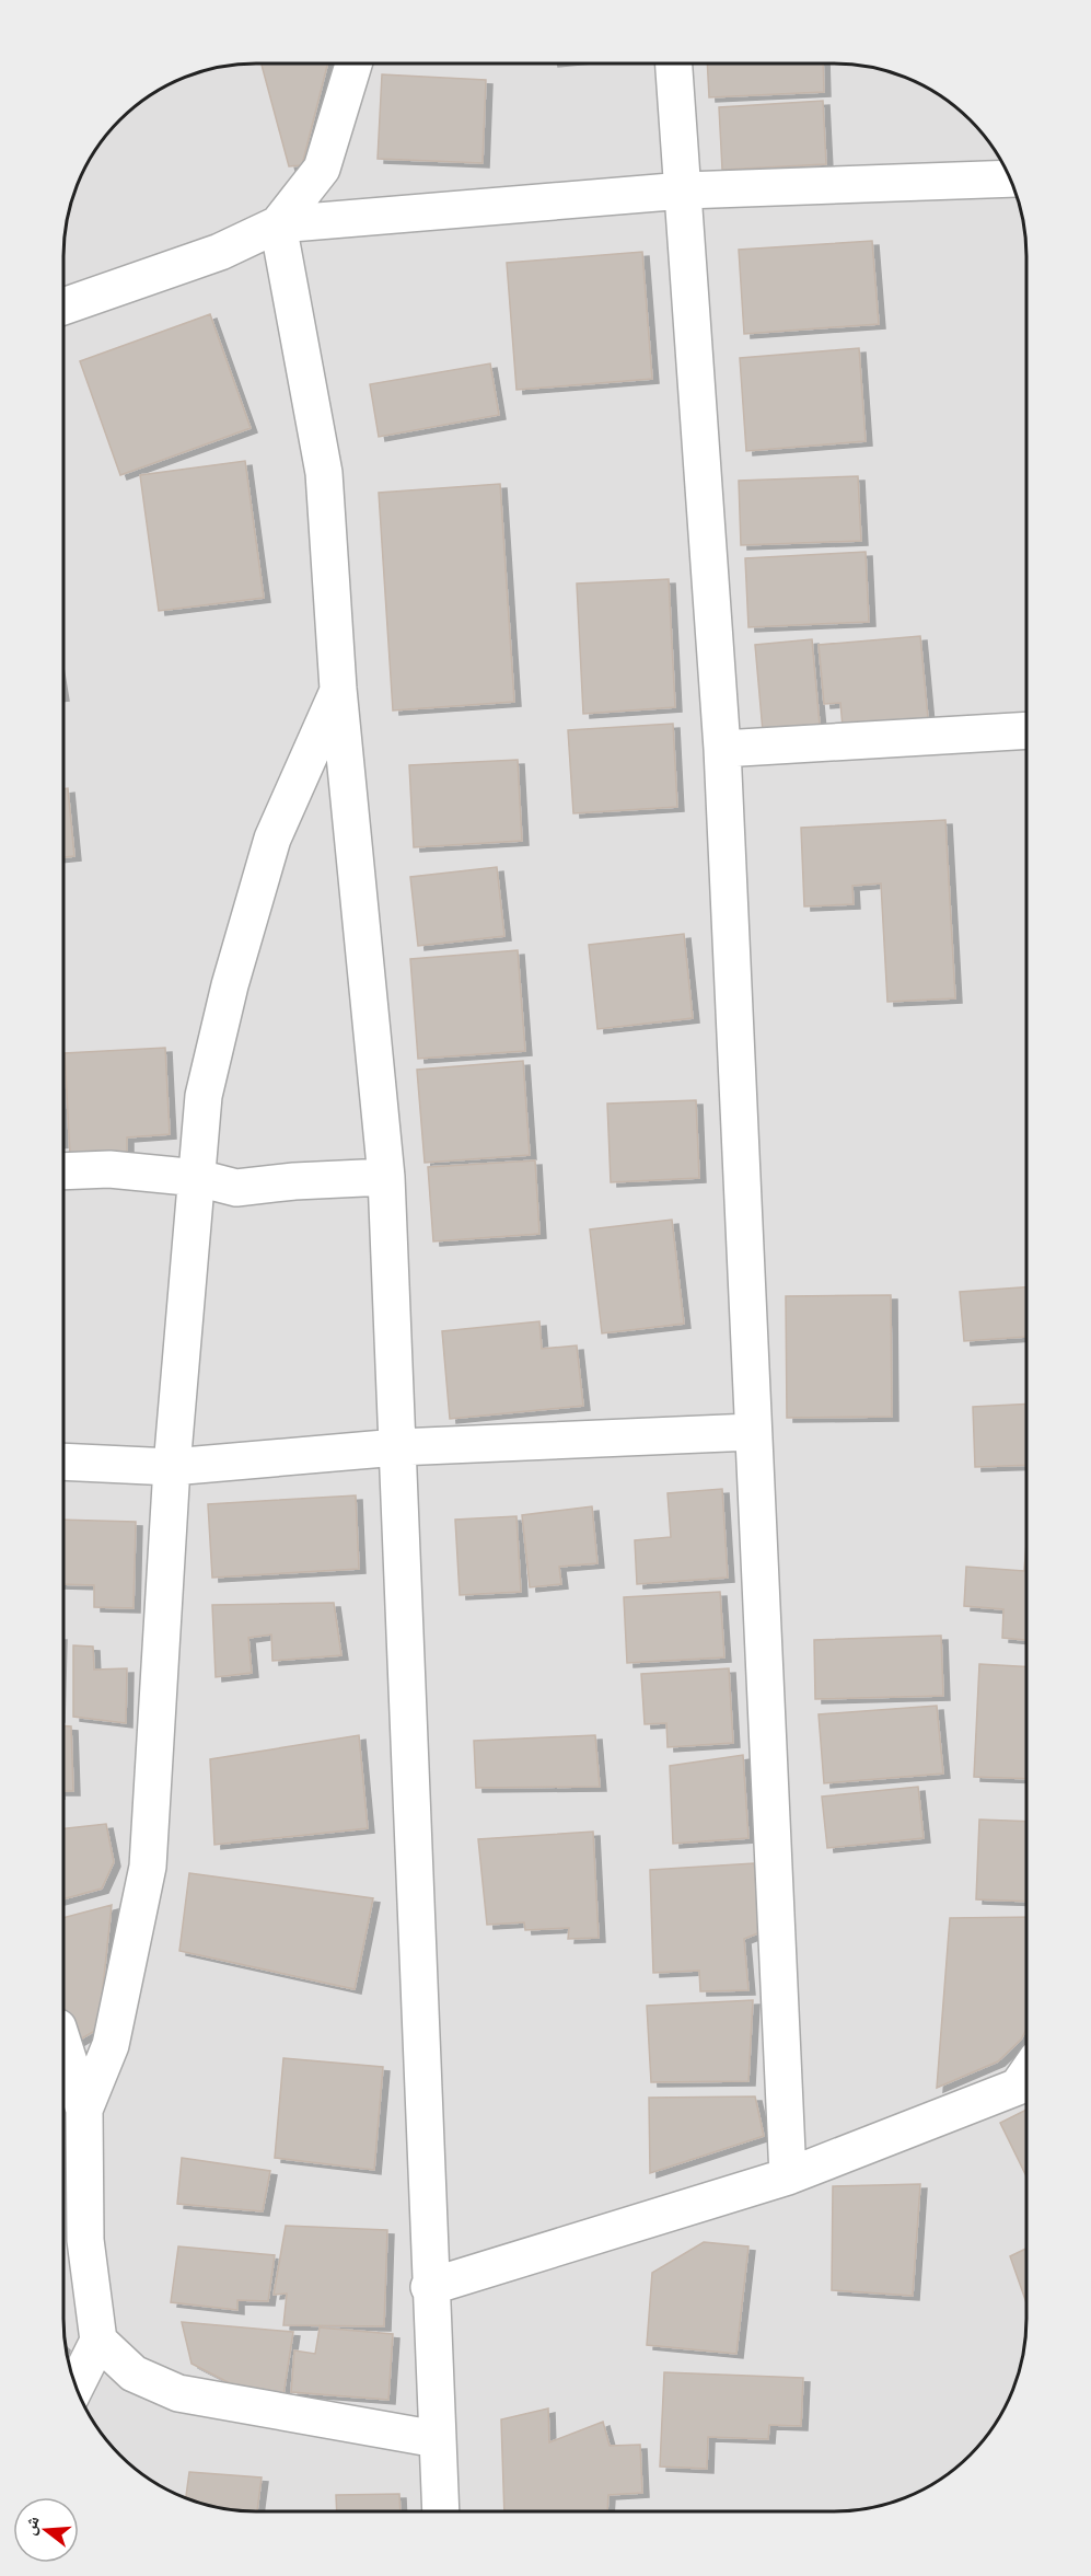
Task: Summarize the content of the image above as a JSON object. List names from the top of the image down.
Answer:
{
  "north": "left"
}
